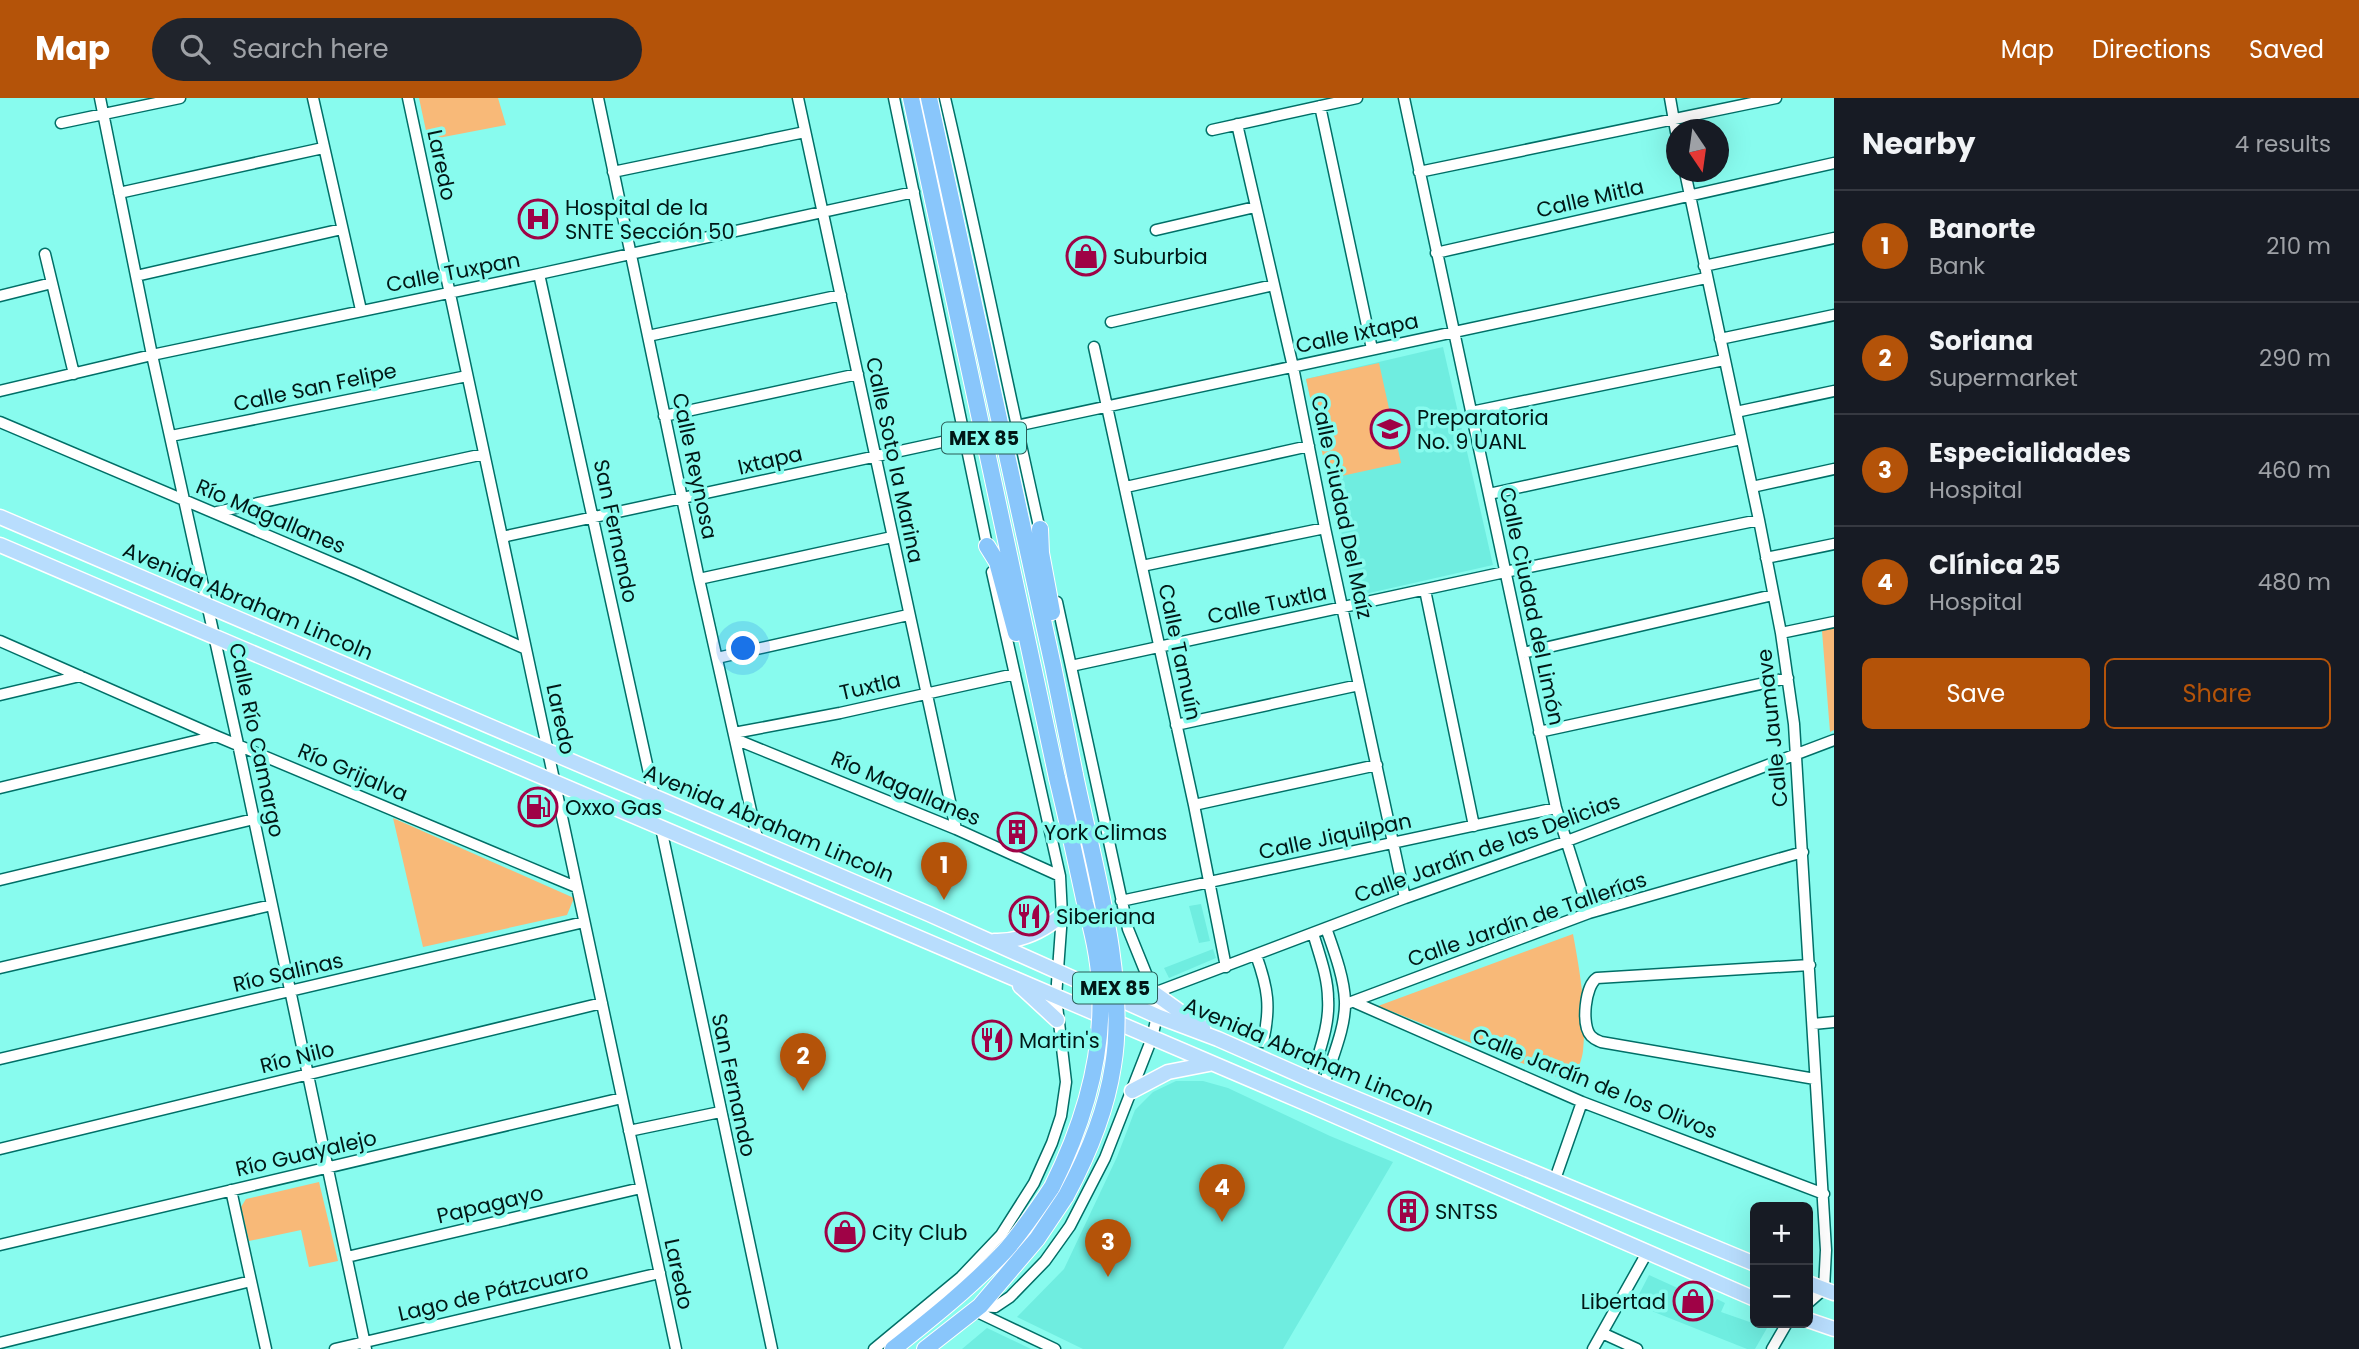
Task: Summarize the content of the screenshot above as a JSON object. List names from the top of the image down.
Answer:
{
  "streets": {
    "highway": ["MEX 85"],
    "main road": ["Avenida Abraham Lincoln"],
    "street": [
      "Laredo",
      "Calle Mitla",
      "Calle Tuxpan",
      "Calle Ixtapa",
      "Calle San Felipe",
      "Ixtapa",
      "Calle Soto la Marina",
      "Calle Reynosa",
      "Calle Ciudad Del Maíz",
      "Río Magallanes",
      "San Fernando",
      "Calle Tuxtla",
      "Calle Ciudad del Limón",
      "Calle Tamuín",
      "Tuxtla",
      "Calle Jaumave",
      "Calle Río Camargo",
      "Río Grijalva",
      "Calle Jiquilpan",
      "Calle Jardín de las Delicias",
      "Calle Jardín de Tallerías",
      "Río Salinas",
      "Río Nilo",
      "Calle Jardín de los Olivos",
      "Río Guayalejo",
      "Papagayo",
      "Lago de Pátzcuaro"
    ]
  },
  "crossings": [
    ["Laredo", "Calle Tuxpan"],
    ["Laredo", "Calle San Felipe"],
    ["Laredo", "Ixtapa"],
    ["Laredo", "Río Magallanes"],
    ["Laredo", "Avenida Abraham Lincoln"],
    ["Laredo", "Río Grijalva"],
    ["Laredo", "Río Salinas"],
    ["Laredo", "Río Nilo"],
    ["Laredo", "Río Guayalejo"],
    ["Laredo", "Papagayo"],
    ["Laredo", "Lago de Pátzcuaro"],
    ["Calle Mitla", "Calle Ciudad del Limón"],
    ["Calle Mitla", "Calle Jaumave"],
    ["Calle Tuxpan", "Calle Soto la Marina"],
    ["Calle Tuxpan", "Calle Reynosa"],
    ["Calle Tuxpan", "San Fernando"],
    ["Calle Tuxpan", "Calle Río Camargo"],
    ["Calle Ixtapa", "Calle Ciudad Del Maíz"],
    ["Calle Ixtapa", "Calle Ciudad del Limón"],
    ["Calle Ixtapa", "Calle Tamuín"],
    ["Calle Ixtapa", "Calle Jaumave"],
    ["Calle San Felipe", "Calle Río Camargo"],
    ["Ixtapa", "Calle Soto la Marina"],
    ["Ixtapa", "Calle Reynosa"],
    ["Ixtapa", "San Fernando"],
    ["Calle Soto la Marina", "Río Magallanes"],
    ["Calle Soto la Marina", "Tuxtla"],
    ["Calle Reynosa", "Río Magallanes"],
    ["Calle Reynosa", "Avenida Abraham Lincoln"],
    ["Calle Reynosa", "Tuxtla"],
    ["Calle Ciudad Del Maíz", "Calle Tuxtla"],
    ["Calle Ciudad Del Maíz", "Calle Jiquilpan"],
    ["Calle Ciudad Del Maíz", "Calle Jardín de las Delicias"],
    ["Río Magallanes", "Tuxtla"],
    ["Río Magallanes", "Calle Río Camargo"],
    ["San Fernando", "Avenida Abraham Lincoln"],
    ["Avenida Abraham Lincoln", "Calle Río Camargo"],
    ["Calle Tuxtla", "Calle Ciudad del Limón"],
    ["Calle Tuxtla", "Calle Tamuín"],
    ["Calle Tuxtla", "Calle Jaumave"],
    ["Calle Ciudad del Limón", "Calle Jiquilpan"],
    ["Calle Ciudad del Limón", "Calle Jardín de las Delicias"],
    ["Calle Ciudad del Limón", "Calle Jardín de Tallerías"],
    ["Calle Tamuín", "Calle Jiquilpan"],
    ["Calle Tamuín", "Calle Jardín de las Delicias"],
    ["Calle Jaumave", "Calle Jardín de las Delicias"],
    ["Calle Jaumave", "Calle Jardín de Tallerías"],
    ["Calle Jaumave", "Calle Jardín de los Olivos"],
    ["Calle Río Camargo", "Río Grijalva"],
    ["Calle Río Camargo", "Río Salinas"],
    ["Calle Río Camargo", "Río Nilo"],
    ["Calle Río Camargo", "Río Guayalejo"],
    ["Calle Río Camargo", "Papagayo"],
    ["Calle Río Camargo", "Lago de Pátzcuaro"],
    ["Calle Jardín de Tallerías", "Calle Jardín de los Olivos"]
  ],
  "places": {
    "hospital": ["Hospital de la SNTE Sección 50"],
    "shop": ["Suburbia", "City Club", "Libertad"],
    "school or university": ["Preparatoria No. 9 UANL"],
    "fuel station": ["Oxxo Gas"],
    "building": ["York Climas", "SNTSS"],
    "restaurant": ["Siberiana", "Martin's"]
  },
  "north": "bottom",
  "page": {
    "header": "Map",
    "search": "Search here",
    "nav": ["Map", "Directions", "Saved"],
    "heading": ["Nearby", "4 results"],
    "list": [
      {
        "mark": "1",
        "name": "Banorte",
        "note": "Bank",
        "value": "210 m"
      },
      {
        "mark": "2",
        "name": "Soriana",
        "note": "Supermarket",
        "value": "290 m"
      },
      {
        "mark": "3",
        "name": "Especialidades",
        "note": "Hospital",
        "value": "460 m"
      },
      {
        "mark": "4",
        "name": "Clínica 25",
        "note": "Hospital",
        "value": "480 m"
      }
    ],
    "buttons": ["Save", "Share"],
    "pins": [
      "1",
      "2",
      "4",
      "3"
    ],
    "map_buttons": ["+", "−"]
  }
}
